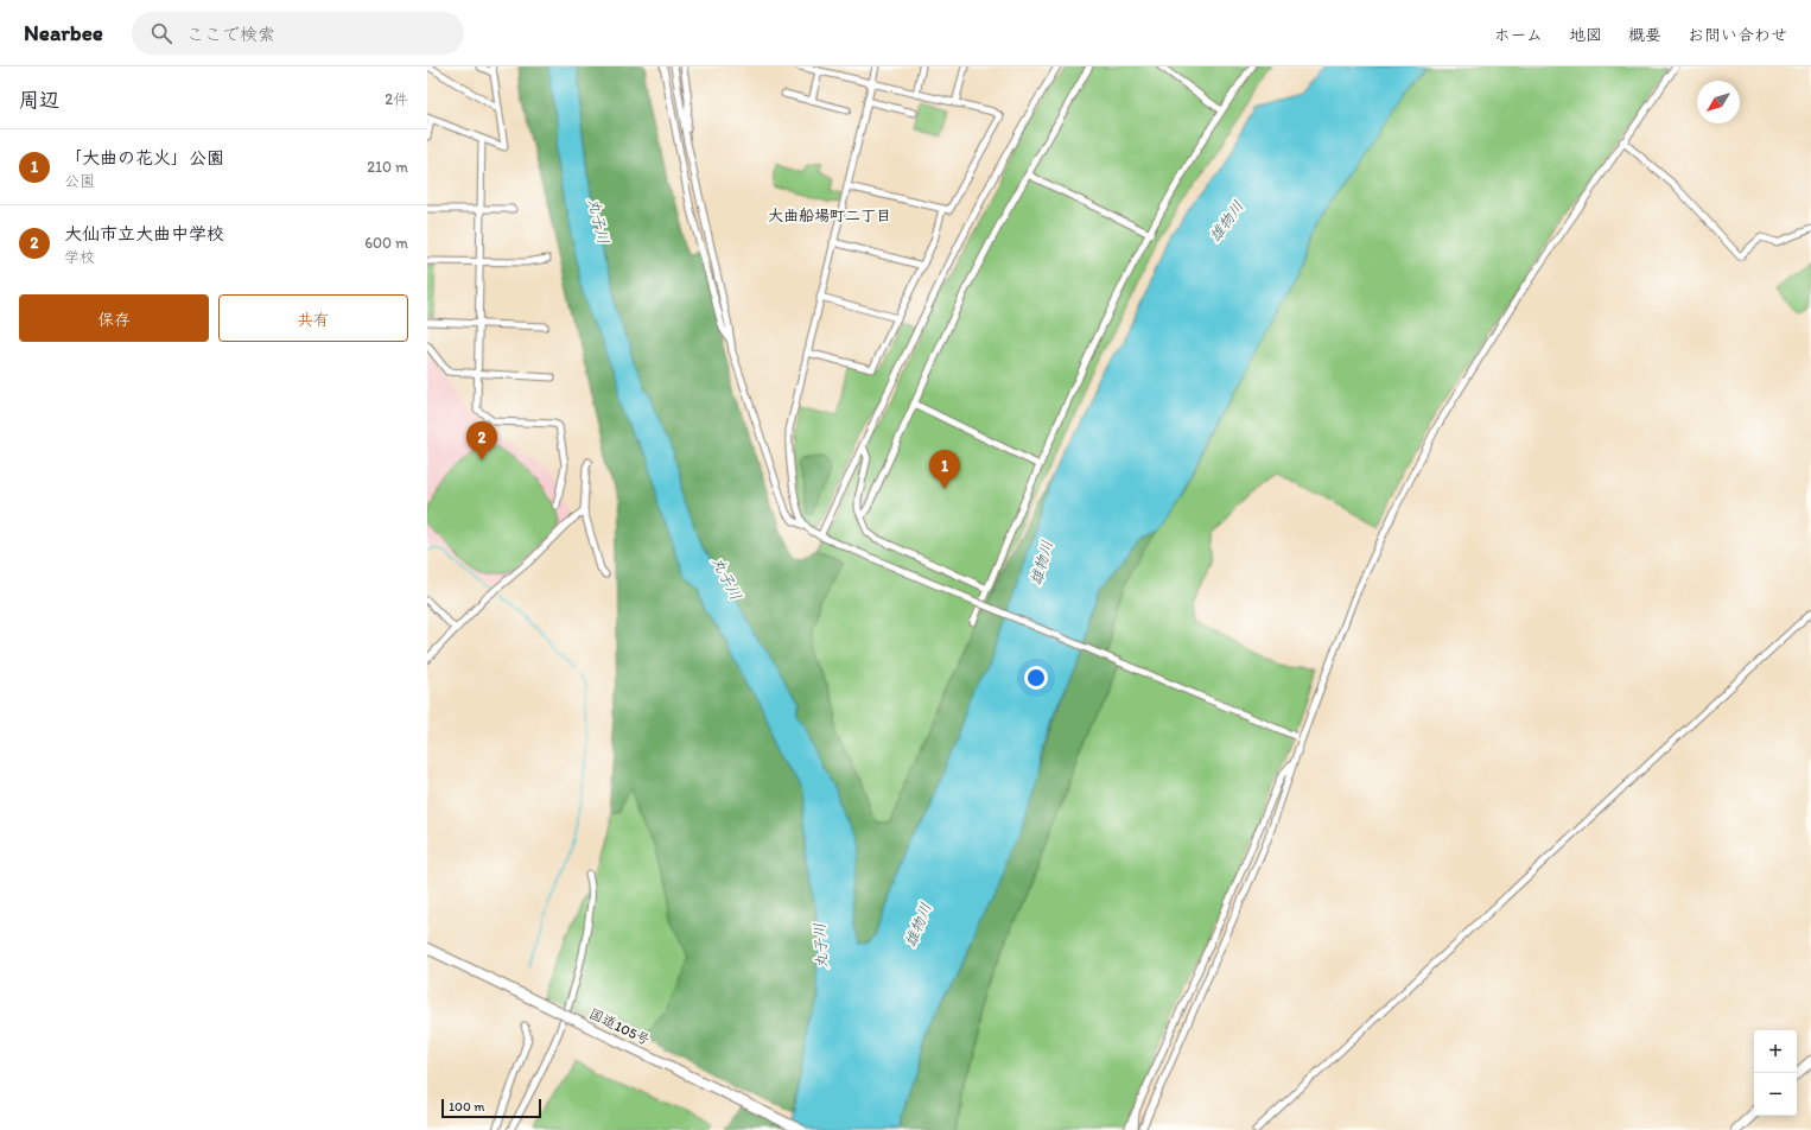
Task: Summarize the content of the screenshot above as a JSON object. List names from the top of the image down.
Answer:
{
  "streets": {
    "highway": ["国道105号"]
  },
  "districts": ["大曲船場町二丁目"],
  "water": ["丸子川", "雄物川"],
  "scale_bar": "100 m",
  "north": "bottom left",
  "page": {
    "header": "Nearbee",
    "search": "ここで検索",
    "nav": [
      "ホーム",
      "地図",
      "概要",
      "お問い合わせ"
    ],
    "heading": ["周辺", "2件"],
    "list": [
      {
        "mark": "1",
        "name": "「大曲の花火」公園",
        "note": "公園",
        "value": "210 m"
      },
      {
        "mark": "2",
        "name": "大仙市立大曲中学校",
        "note": "学校",
        "value": "600 m"
      }
    ],
    "buttons": ["保存", "共有"],
    "pins": ["2", "1"],
    "map_buttons": ["+", "−"],
    "scale": "100 m"
  }
}
